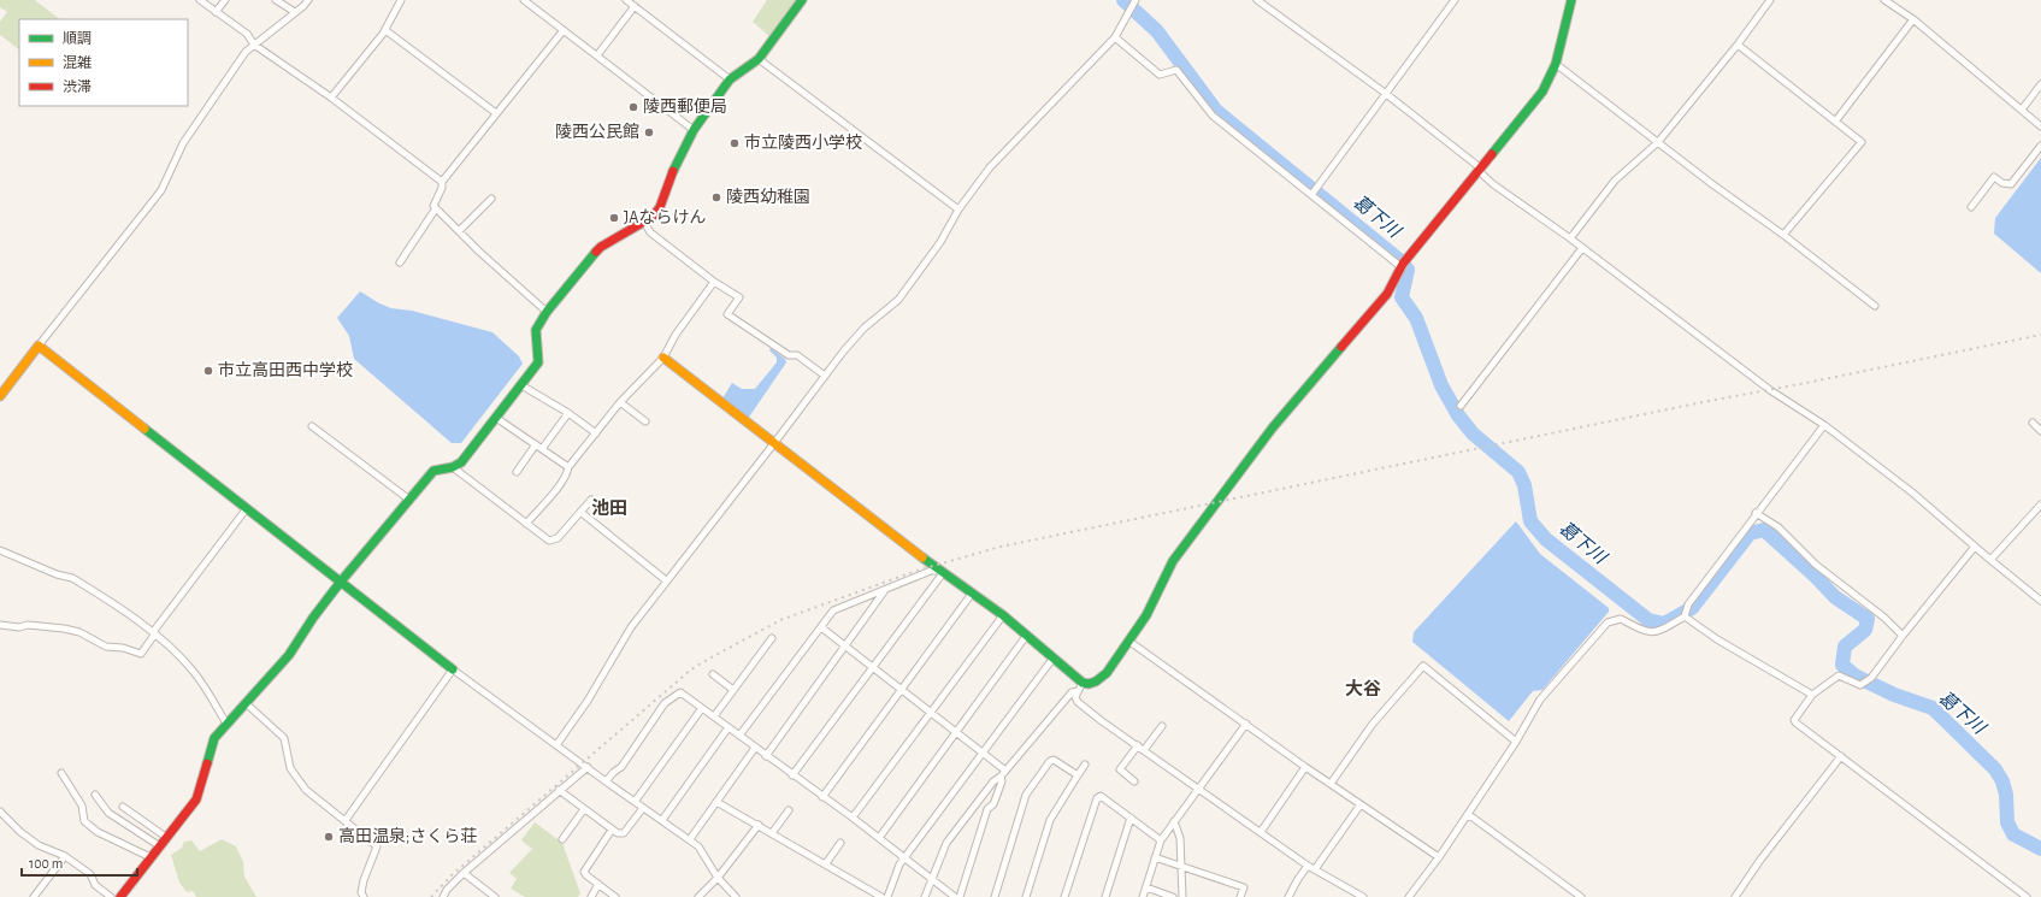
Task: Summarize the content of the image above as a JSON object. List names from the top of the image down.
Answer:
{
  "districts": ["池田", "大谷"],
  "water": ["葛下川"],
  "places": [
    "陵西郵便局",
    "陵西公民館",
    "市立陵西小学校",
    "陵西幼稚園",
    "JAならけん",
    "市立高田西中学校",
    "高田温泉;さくら荘"
  ],
  "legend": ["順調", "混雑", "渋滞"],
  "scale_bar": "100 m"
}
